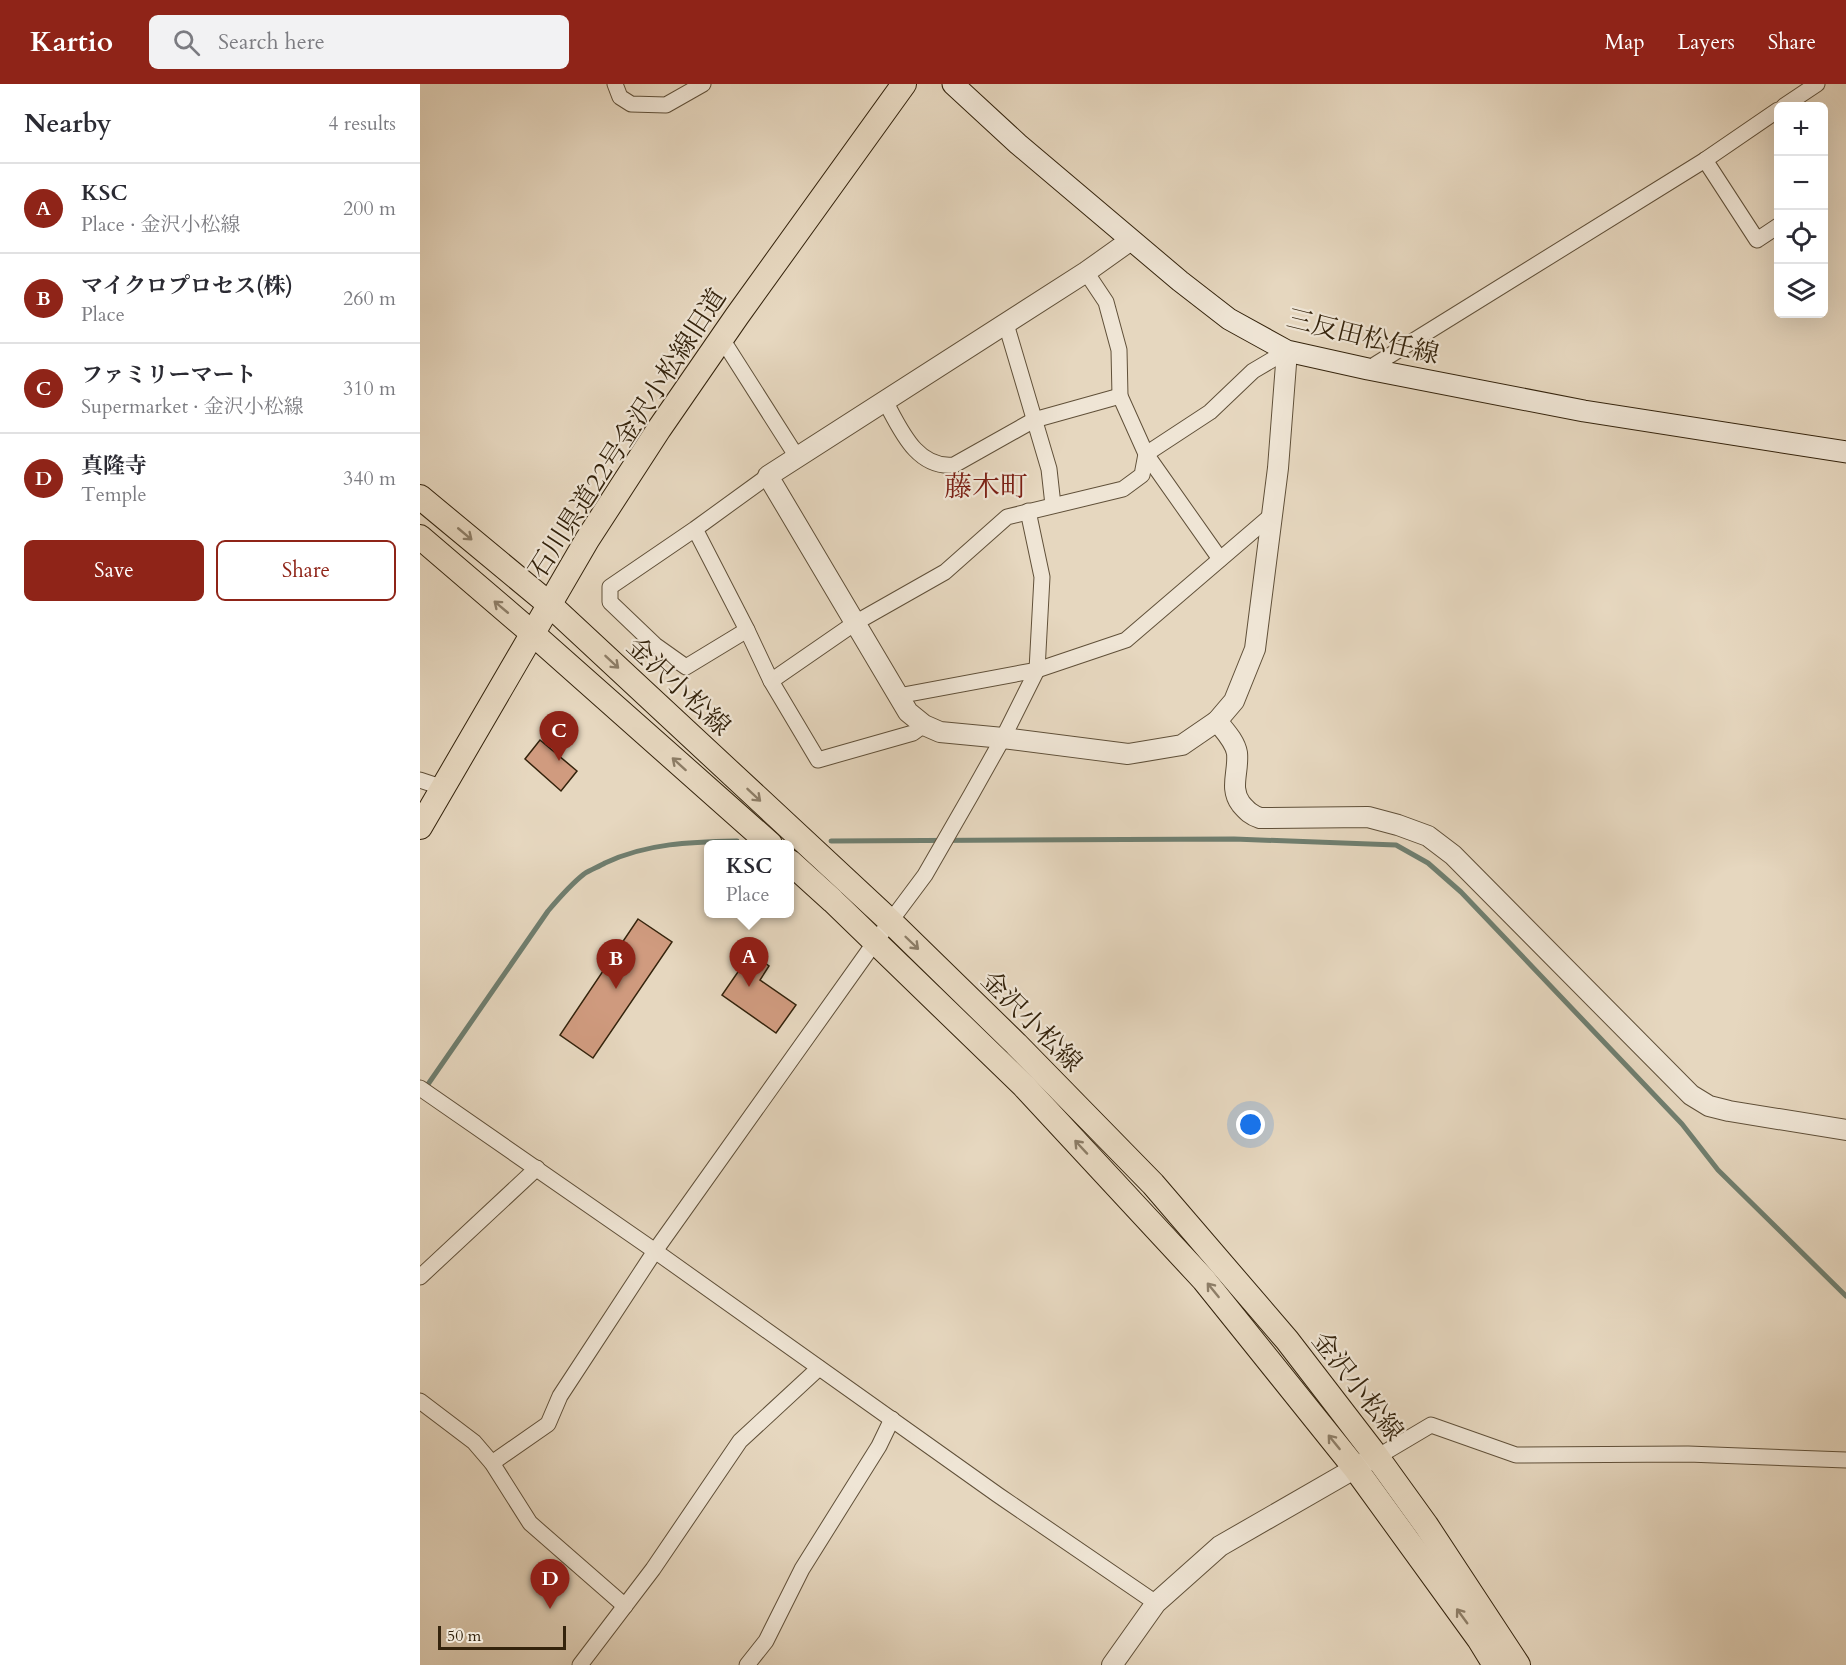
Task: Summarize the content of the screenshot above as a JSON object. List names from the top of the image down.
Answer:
{
  "streets": {
    "main road": ["三反田松任線", "石川県道22号金沢小松線旧道", "金沢小松線"]
  },
  "crossings": [
    ["石川県道22号金沢小松線旧道", "金沢小松線"]
  ],
  "districts": ["藤木町"],
  "scale_bar": "50 m",
  "page": {
    "header": "Kartio",
    "search": "Search here",
    "nav": ["Map", "Layers", "Share"],
    "heading": ["Nearby", "4 results"],
    "map_buttons": ["+", "−"],
    "list": [
      {
        "mark": "A",
        "name": "KSC",
        "note": "Place · 金沢小松線",
        "value": "200 m"
      },
      {
        "mark": "B",
        "name": "マイクロプロセス(株)",
        "note": "Place",
        "value": "260 m"
      },
      {
        "mark": "C",
        "name": "ファミリーマート",
        "note": "Supermarket · 金沢小松線",
        "value": "310 m"
      },
      {
        "mark": "D",
        "name": "真隆寺",
        "note": "Temple",
        "value": "340 m"
      }
    ],
    "buttons": ["Save", "Share"],
    "pins": [
      "C",
      "A",
      "B",
      "D"
    ],
    "popup": ["KSC", "Place"],
    "scale": "50 m"
  }
}
